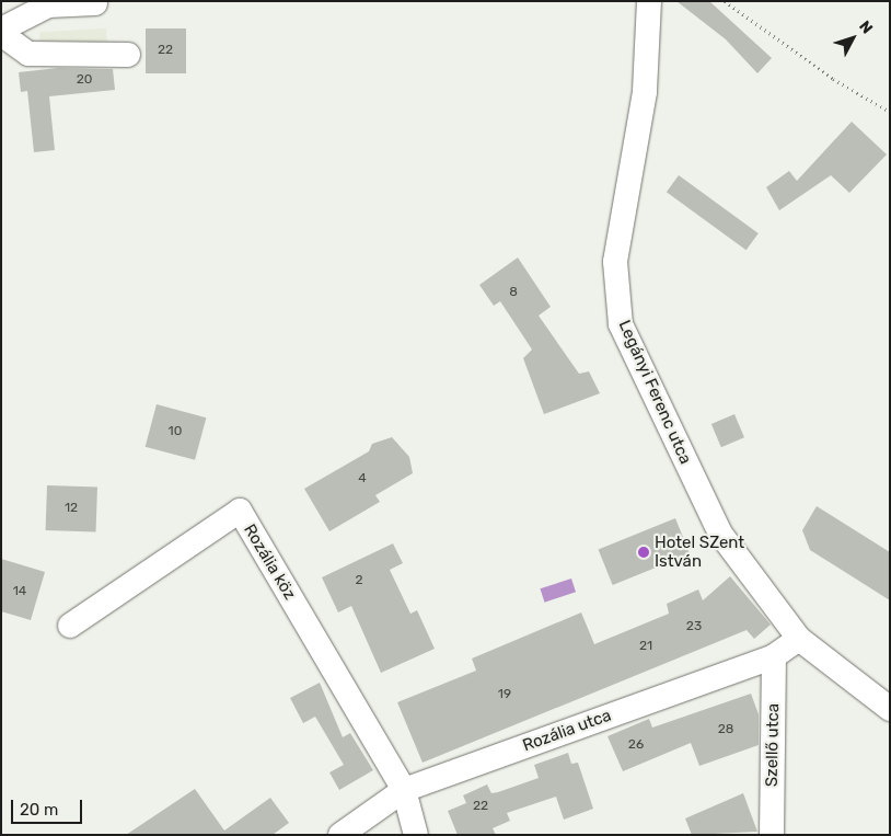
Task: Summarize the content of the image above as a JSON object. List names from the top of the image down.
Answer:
{
  "streets": {
    "street": [
      "Legányi Ferenc utca",
      "Rozália köz",
      "Rozália utca",
      "Szellő utca"
    ]
  },
  "crossings": [
    ["Legányi Ferenc utca", "Rozália utca"],
    ["Rozália köz", "Rozália utca"],
    ["Rozália utca", "Szellő utca"]
  ],
  "places": ["Hotel SZent István"],
  "house_numbers": [
    "22",
    "20",
    "8",
    "10",
    "4",
    "12",
    "2",
    "14",
    "23",
    "21",
    "19",
    "28",
    "26",
    "22"
  ],
  "scale_bar": "20 m",
  "north": "top right"
}
